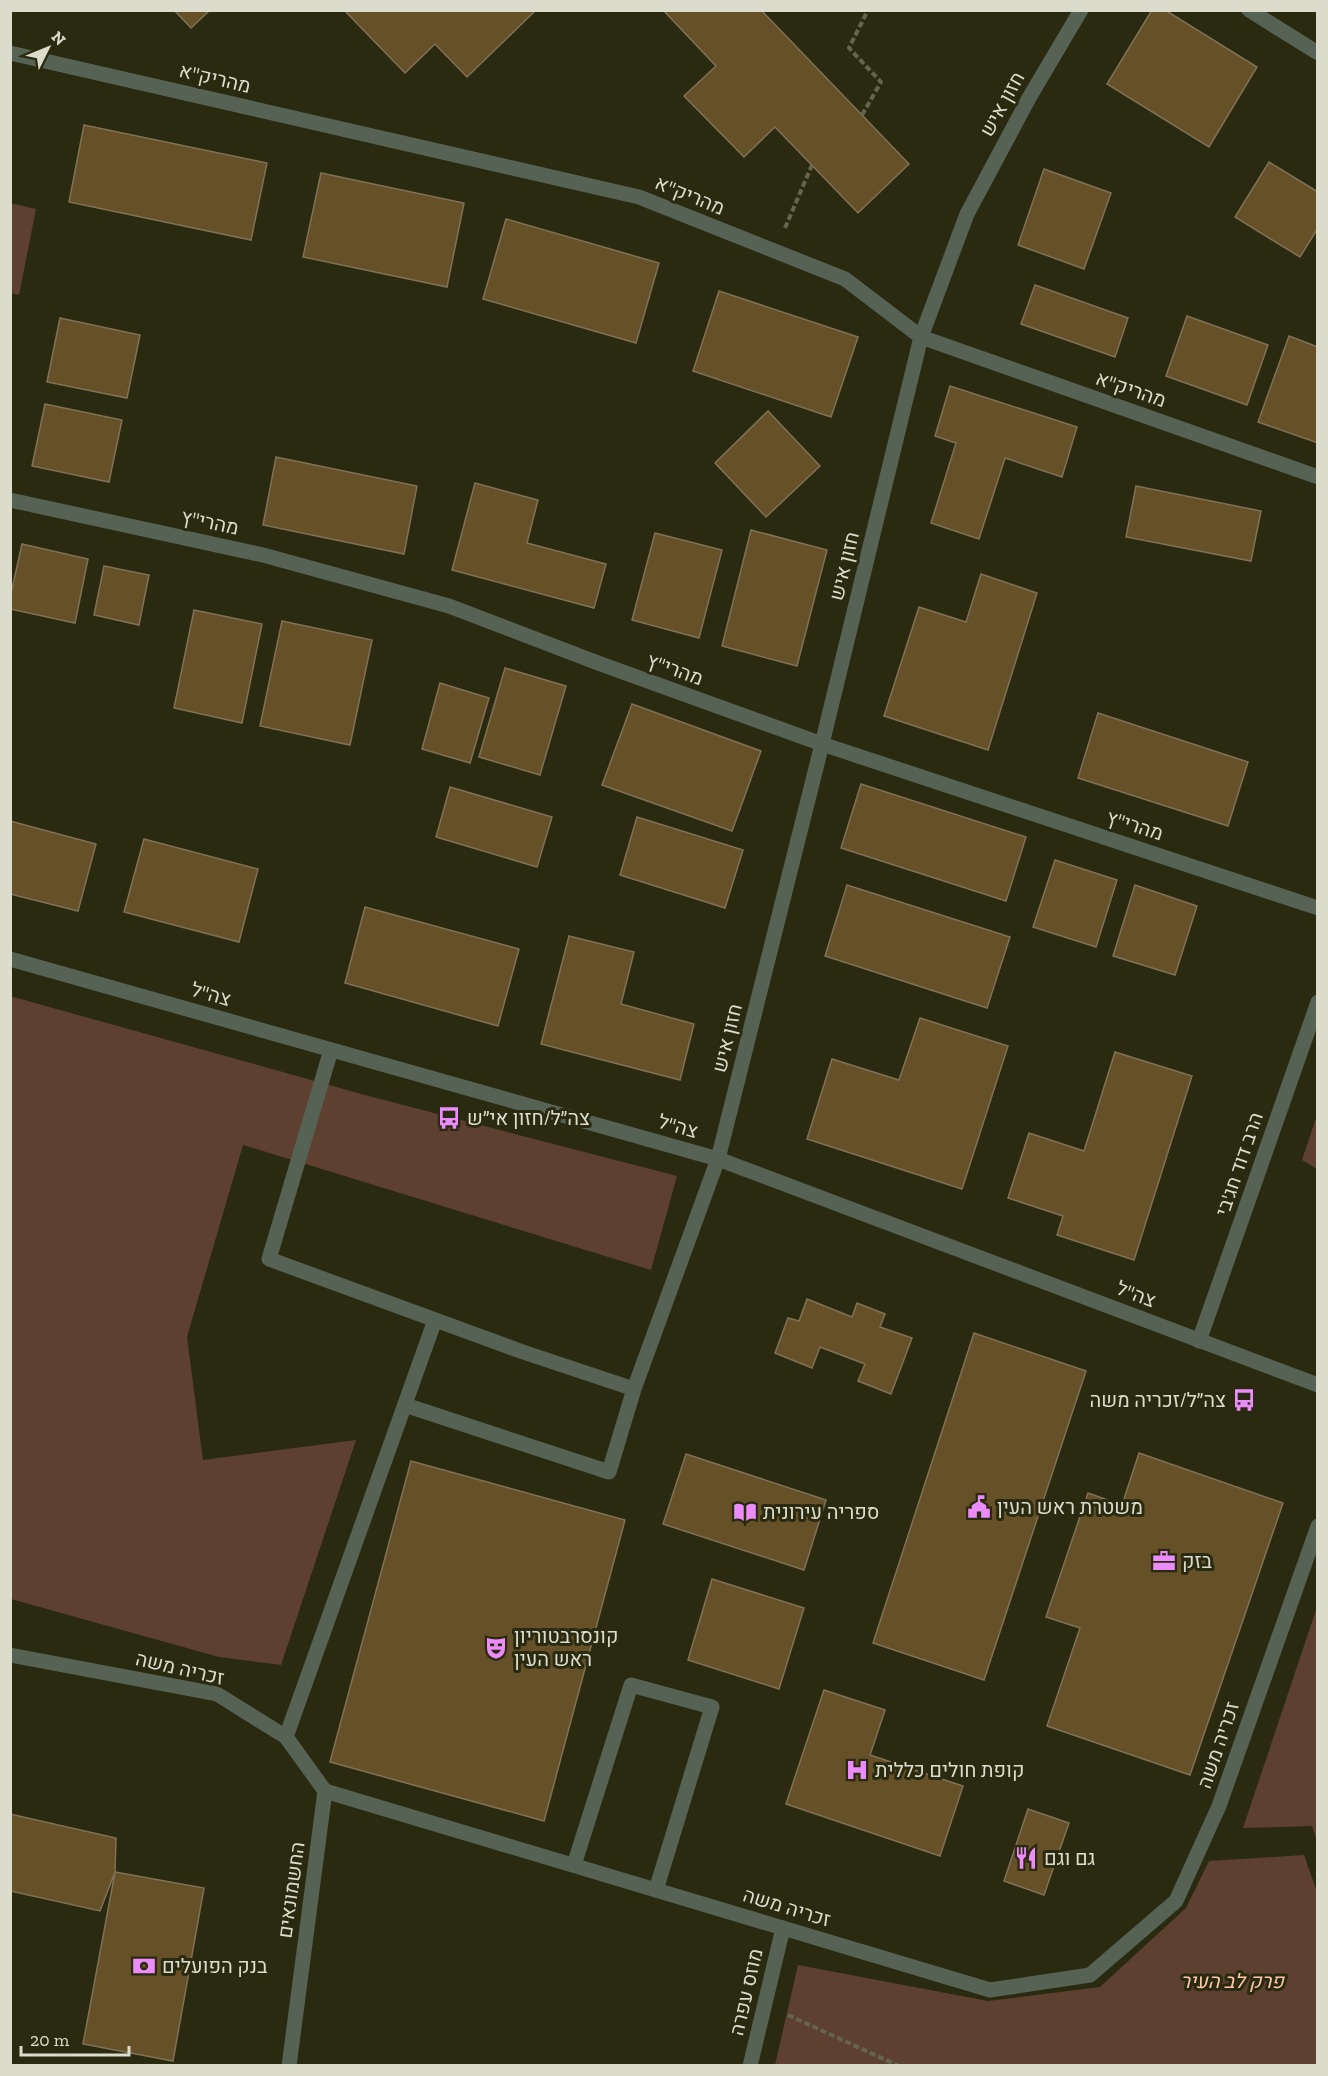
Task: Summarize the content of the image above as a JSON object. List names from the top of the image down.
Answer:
{
  "streets": {
    "street": [
      "מהריק\"א",
      "חזון איש",
      "מהרי\"ץ",
      "צה\"ל",
      "הרב דוד חג'בי",
      "זכריה משה",
      "החשמונאים",
      "מוזס עפרה"
    ]
  },
  "crossings": [
    ["מהריק\"א", "חזון איש"],
    ["חזון איש", "מהרי\"ץ"],
    ["חזון איש", "צה\"ל"],
    ["צה\"ל", "הרב דוד חג'בי"],
    ["זכריה משה", "החשמונאים"],
    ["זכריה משה", "מוזס עפרה"]
  ],
  "parks": ["פרק לב העיר"],
  "places": {
    "bus stop": ["צה״ל/חזון אי״ש", "צה״ל/זכריה משה"],
    "public building": ["משטרת ראש העין"],
    "library": ["ספריה עירונית"],
    "office": ["בזק"],
    "theatre": ["קונסרבטוריון ראש העין"],
    "hospital": ["קופת חולים כללית"],
    "restaurant": ["גם וגם"],
    "bank": ["בנק הפועלים"]
  },
  "scale_bar": "20 m",
  "north": "top right"
}
